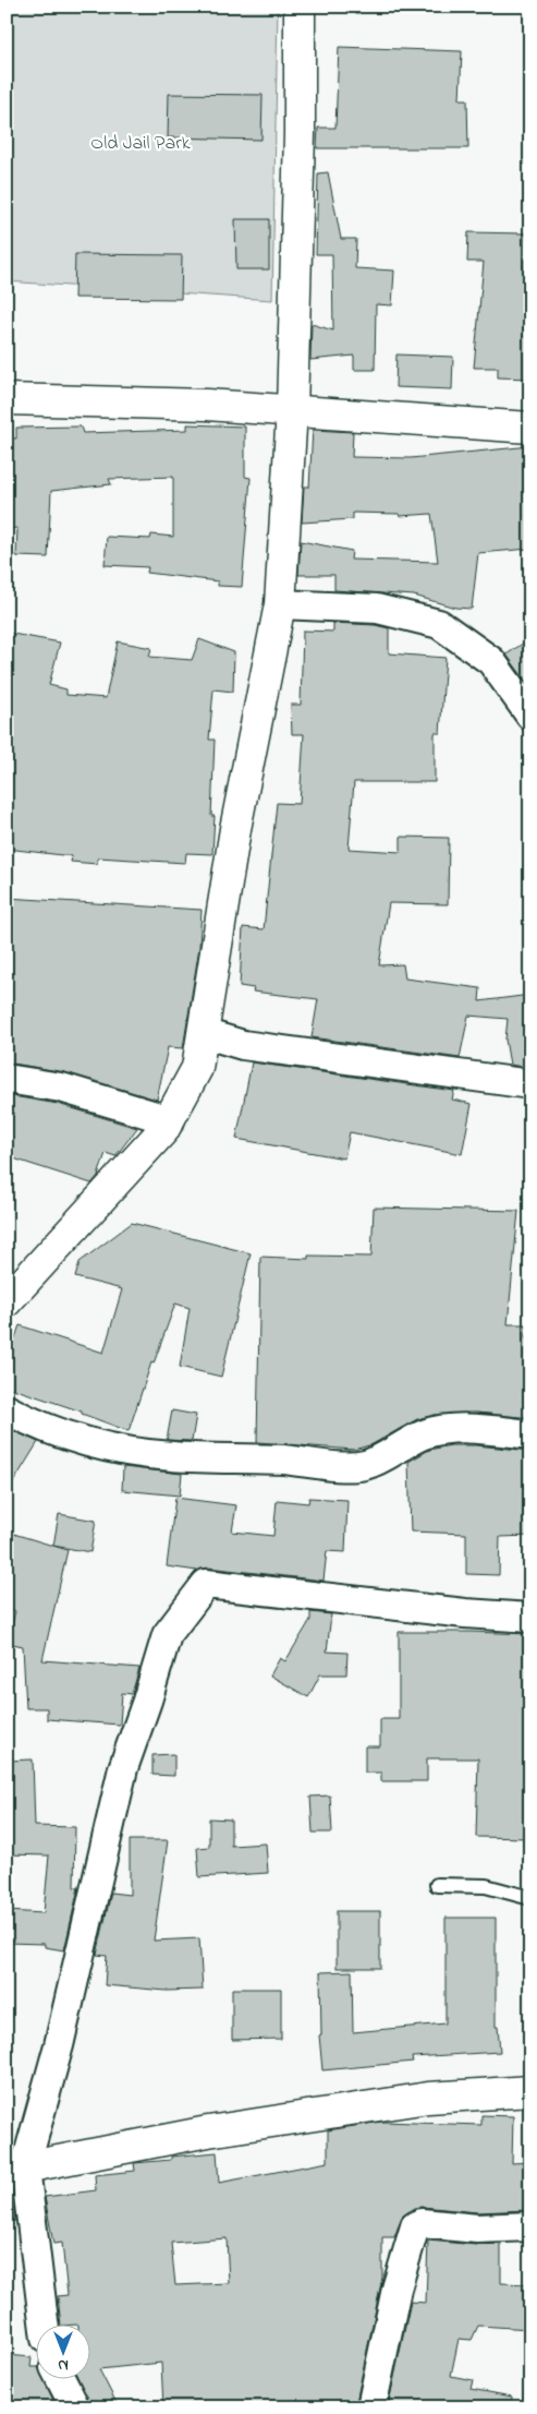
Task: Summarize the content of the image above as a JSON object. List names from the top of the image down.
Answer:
{
  "parks": ["Old Jail Park"],
  "north": "bottom"
}
